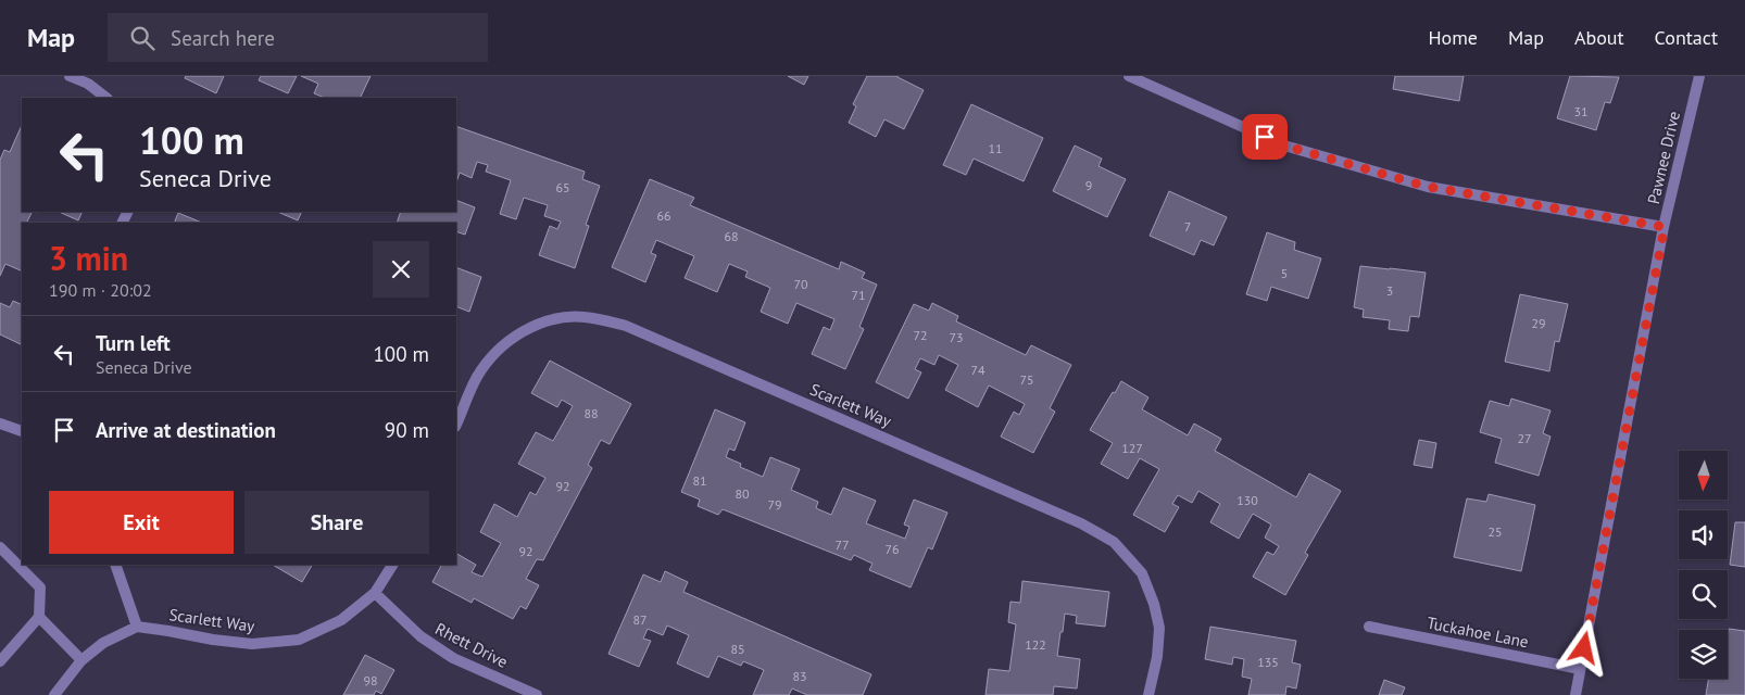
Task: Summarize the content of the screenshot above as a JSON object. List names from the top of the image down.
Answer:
{
  "streets": {
    "street": [
      "Pawnee Drive",
      "Scarlett Way",
      "Tuckahoe Lane",
      "Rhett Drive"
    ]
  },
  "crossings": [
    ["Pawnee Drive", "Tuckahoe Lane"],
    ["Scarlett Way", "Rhett Drive"]
  ],
  "house_numbers": [
    "31",
    "11",
    "9",
    "65",
    "66",
    "7",
    "68",
    "5",
    "70",
    "3",
    "71",
    "29",
    "72",
    "73",
    "74",
    "75",
    "88",
    "27",
    "127",
    "81",
    "92",
    "80",
    "130",
    "79",
    "25",
    "77",
    "76",
    "92",
    "87",
    "122",
    "85",
    "135",
    "83",
    "98"
  ],
  "north": "bottom",
  "page": {
    "header": "Map",
    "search": "Search here",
    "nav": [
      "Home",
      "Map",
      "About",
      "Contact"
    ],
    "turn": ["100 m", "Seneca Drive"],
    "heading": ["3 min", "190 m · 20:02"],
    "list": [
      {
        "name": "Turn left",
        "note": "Seneca Drive",
        "value": "100 m"
      },
      {
        "name": "Arrive at destination",
        "value": "90 m"
      }
    ],
    "buttons": ["Exit", "Share"]
  }
}
